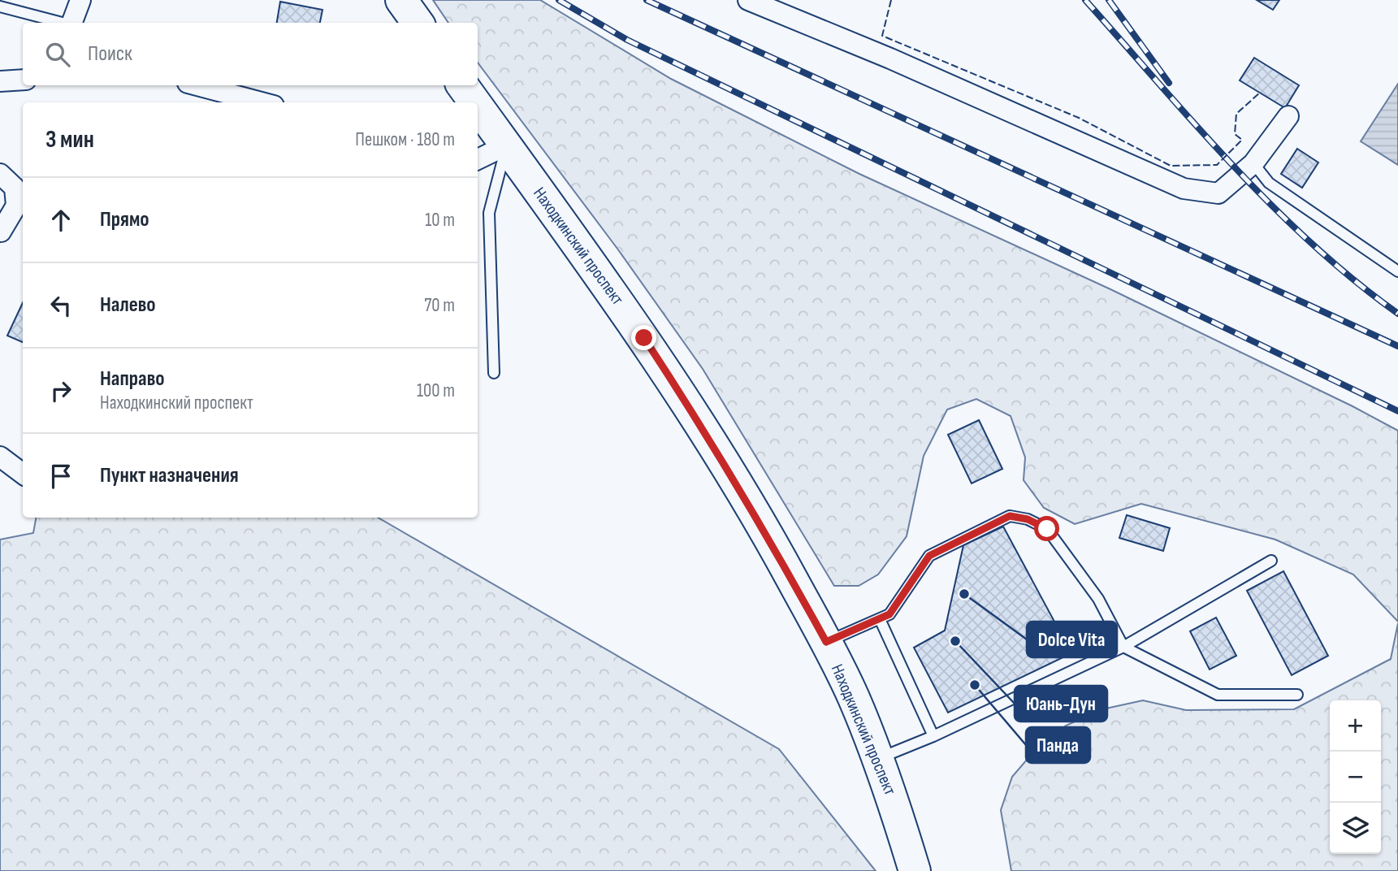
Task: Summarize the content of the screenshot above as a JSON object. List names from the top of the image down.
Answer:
{
  "streets": {
    "main road": ["Находкинский проспект"]
  },
  "places": ["Dolce Vita", "Юань-Дун", "Панда"],
  "page": {
    "search": "Поиск",
    "heading": ["3 мин", "Пешком · 180 m"],
    "list": [
      ["Прямо", "10 m"],
      ["Налево", "70 m"],
      ["Направо", "Находкинский проспект", "100 m"],
      "Пункт назначения"
    ],
    "map_buttons": ["+", "−"]
  }
}
